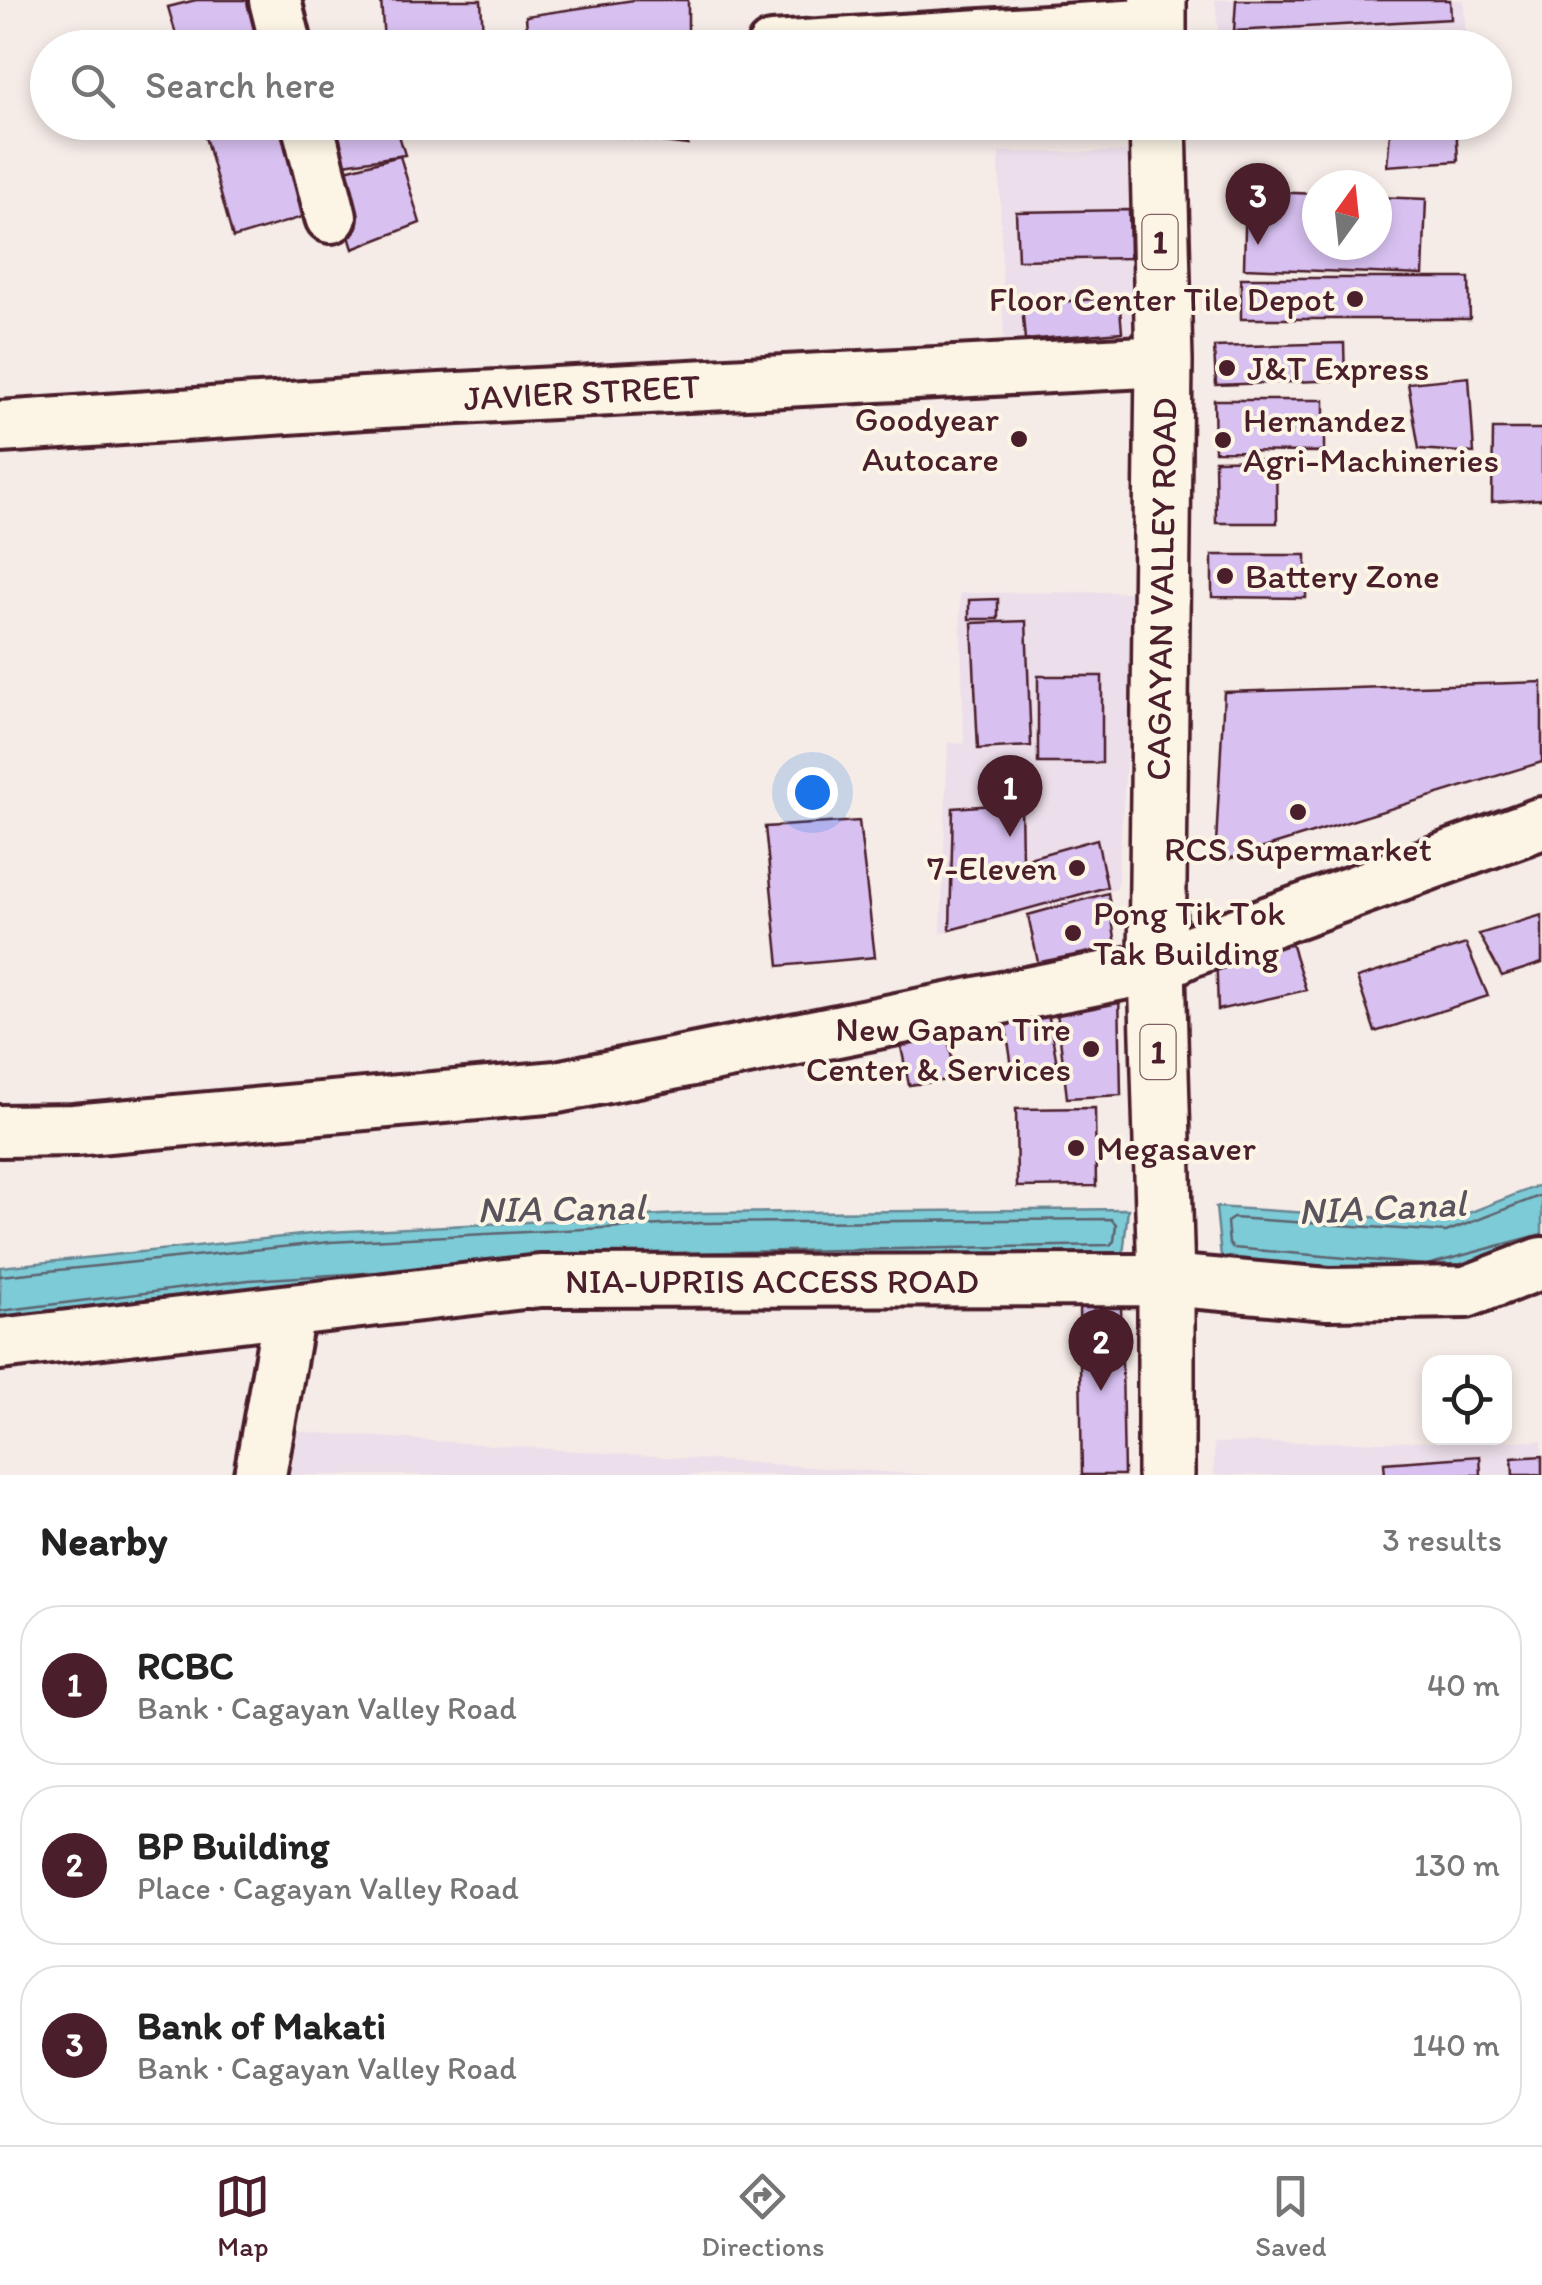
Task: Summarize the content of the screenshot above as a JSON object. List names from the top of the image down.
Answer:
{
  "streets": {
    "highway": ["1", "CAGAYAN VALLEY ROAD"],
    "street": ["JAVIER STREET", "NIA-UPRIIS ACCESS ROAD"]
  },
  "crossings": [
    ["JAVIER STREET", "CAGAYAN VALLEY ROAD"],
    ["CAGAYAN VALLEY ROAD", "NIA-UPRIIS ACCESS ROAD"]
  ],
  "water": ["NIA Canal"],
  "places": [
    "Floor Center Tile Depot",
    "J&T Express",
    "Goodyear Autocare",
    "Hernandez Agri-Machineries",
    "Battery Zone",
    "RCS Supermarket",
    "7-Eleven",
    "Pong Tik Tok Tak Building",
    "New Gapan Tire Center & Services",
    "Megasaver"
  ],
  "north": "top",
  "page": {
    "search": "Search here",
    "pins": ["3", "1", "2"],
    "heading": ["Nearby", "3 results"],
    "list": [
      {
        "mark": "1",
        "name": "RCBC",
        "note": "Bank · Cagayan Valley Road",
        "value": "40 m"
      },
      {
        "mark": "2",
        "name": "BP Building",
        "note": "Place · Cagayan Valley Road",
        "value": "130 m"
      },
      {
        "mark": "3",
        "name": "Bank of Makati",
        "note": "Bank · Cagayan Valley Road",
        "value": "140 m"
      }
    ],
    "nav": ["Map", "Directions", "Saved"]
  }
}
